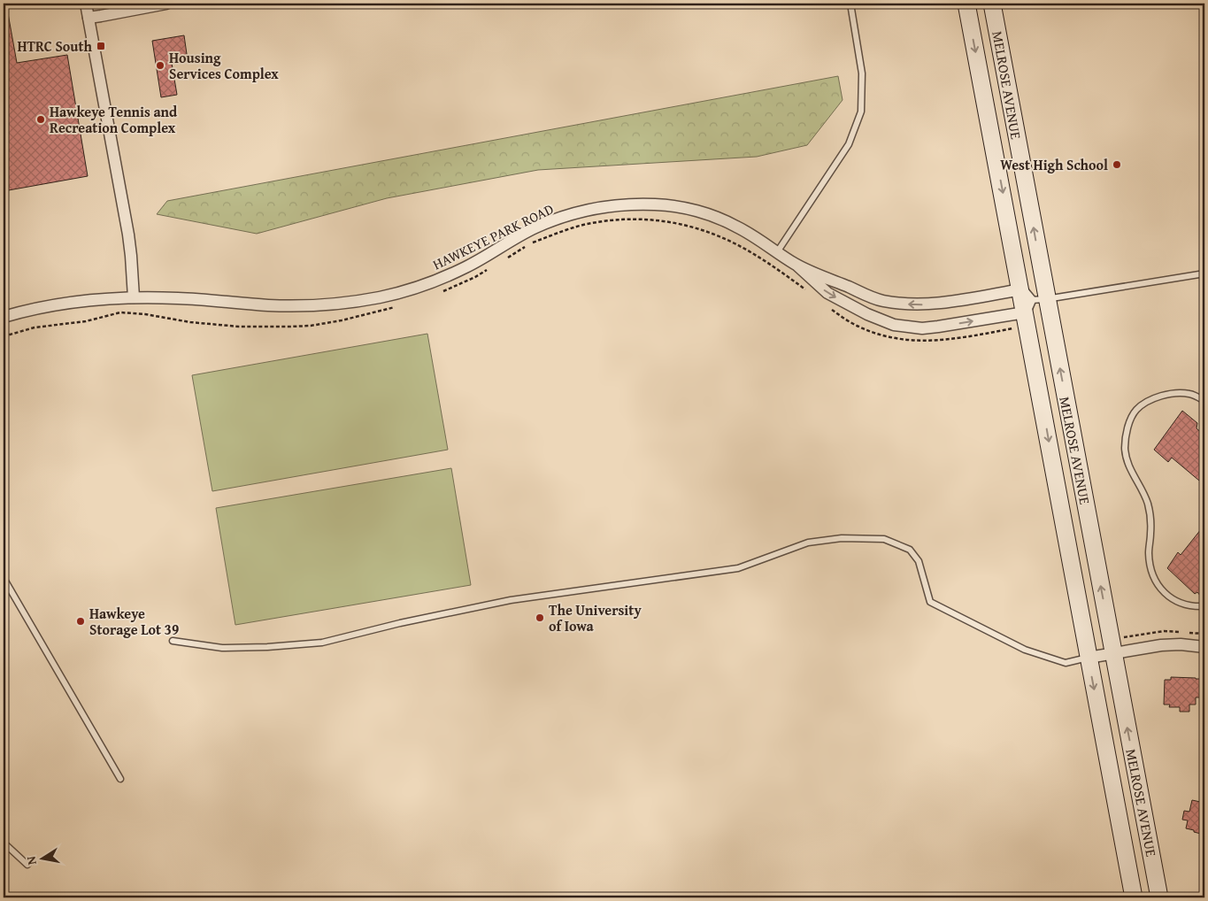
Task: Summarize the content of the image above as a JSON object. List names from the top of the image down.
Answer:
{
  "streets": {
    "main road": ["MELROSE AVENUE"],
    "street": ["HAWKEYE PARK ROAD"]
  },
  "crossings": [
    ["MELROSE AVENUE", "HAWKEYE PARK ROAD"]
  ],
  "places": {
    "transit": ["HTRC South"],
    "other": [
      "Housing Services Complex",
      "Hawkeye Tennis and Recreation Complex",
      "West High School",
      "The University of Iowa",
      "Hawkeye Storage Lot 39"
    ]
  },
  "north": "left"
}
